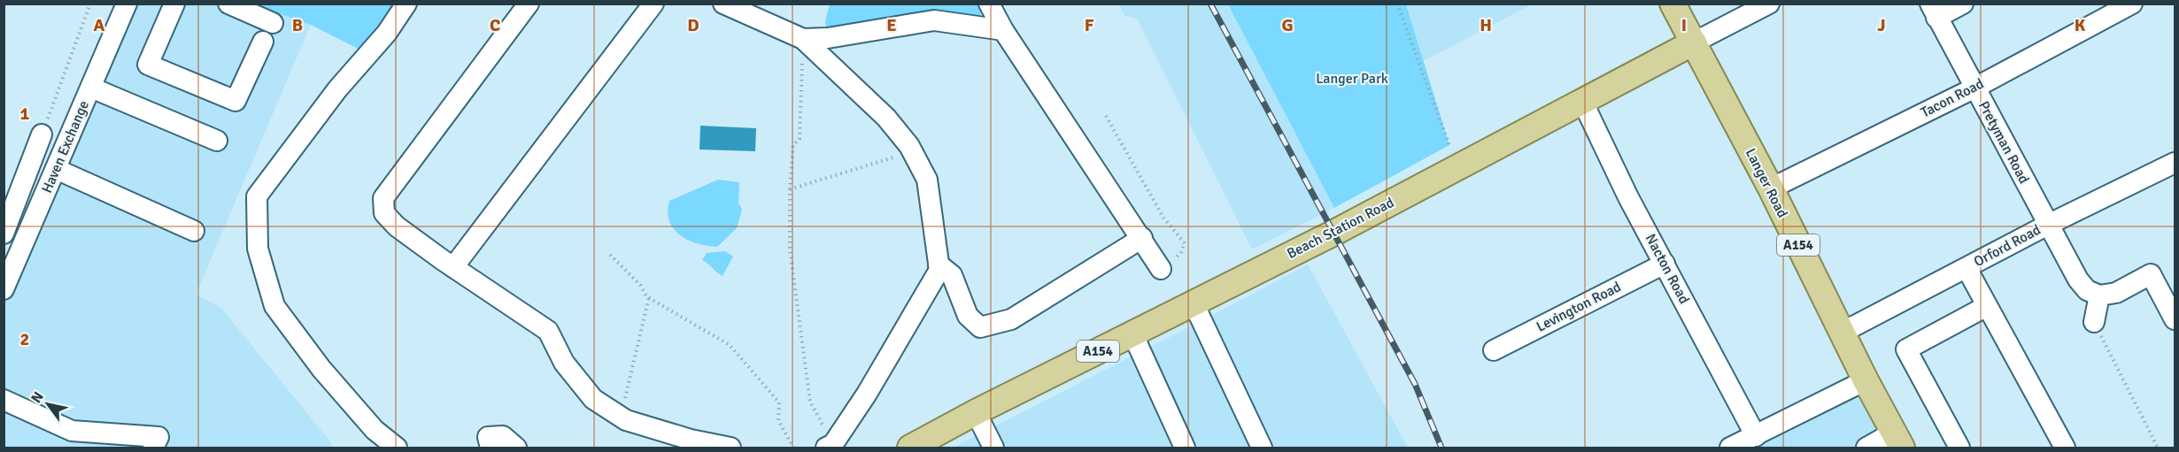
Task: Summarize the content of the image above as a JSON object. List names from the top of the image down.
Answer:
{
  "streets": {
    "main road": ["Langer Road", "Beach Station Road", "A154"],
    "street": [
      "Tacon Road",
      "Pretyman Road",
      "Haven Exchange",
      "Orford Road",
      "Nacton Road",
      "Levington Road"
    ]
  },
  "crossings": [
    ["Tacon Road", "Pretyman Road"],
    ["Tacon Road", "Langer Road"],
    ["Pretyman Road", "Orford Road"],
    ["Langer Road", "Beach Station Road"],
    ["Langer Road", "Orford Road"],
    ["Beach Station Road", "Nacton Road"],
    ["Nacton Road", "Levington Road"]
  ],
  "parks": ["Langer Park"],
  "north": "top left",
  "grid": {
    "columns": [
      "A",
      "B",
      "C",
      "D",
      "E",
      "F",
      "G",
      "H",
      "I",
      "J",
      "K"
    ],
    "rows": ["1", "2"]
  }
}
